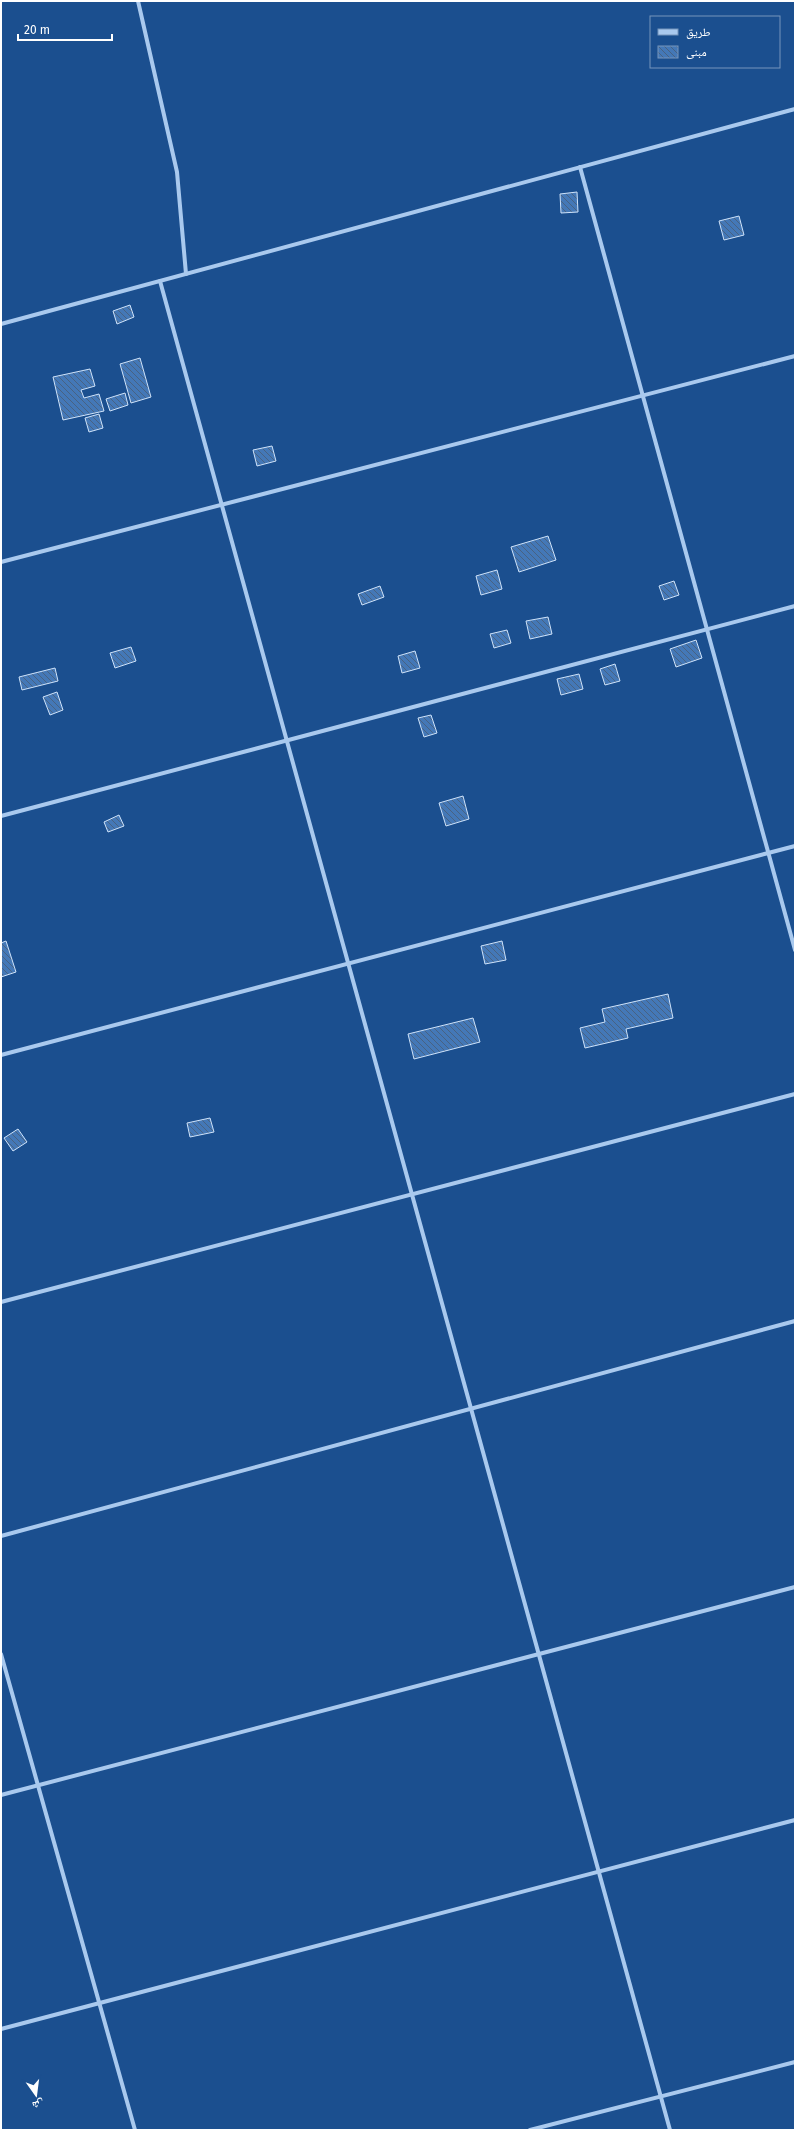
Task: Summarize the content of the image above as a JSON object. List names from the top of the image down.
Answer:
{
  "legend": ["طريق", "مبنى"],
  "scale_bar": "20 m",
  "north": "bottom"
}
